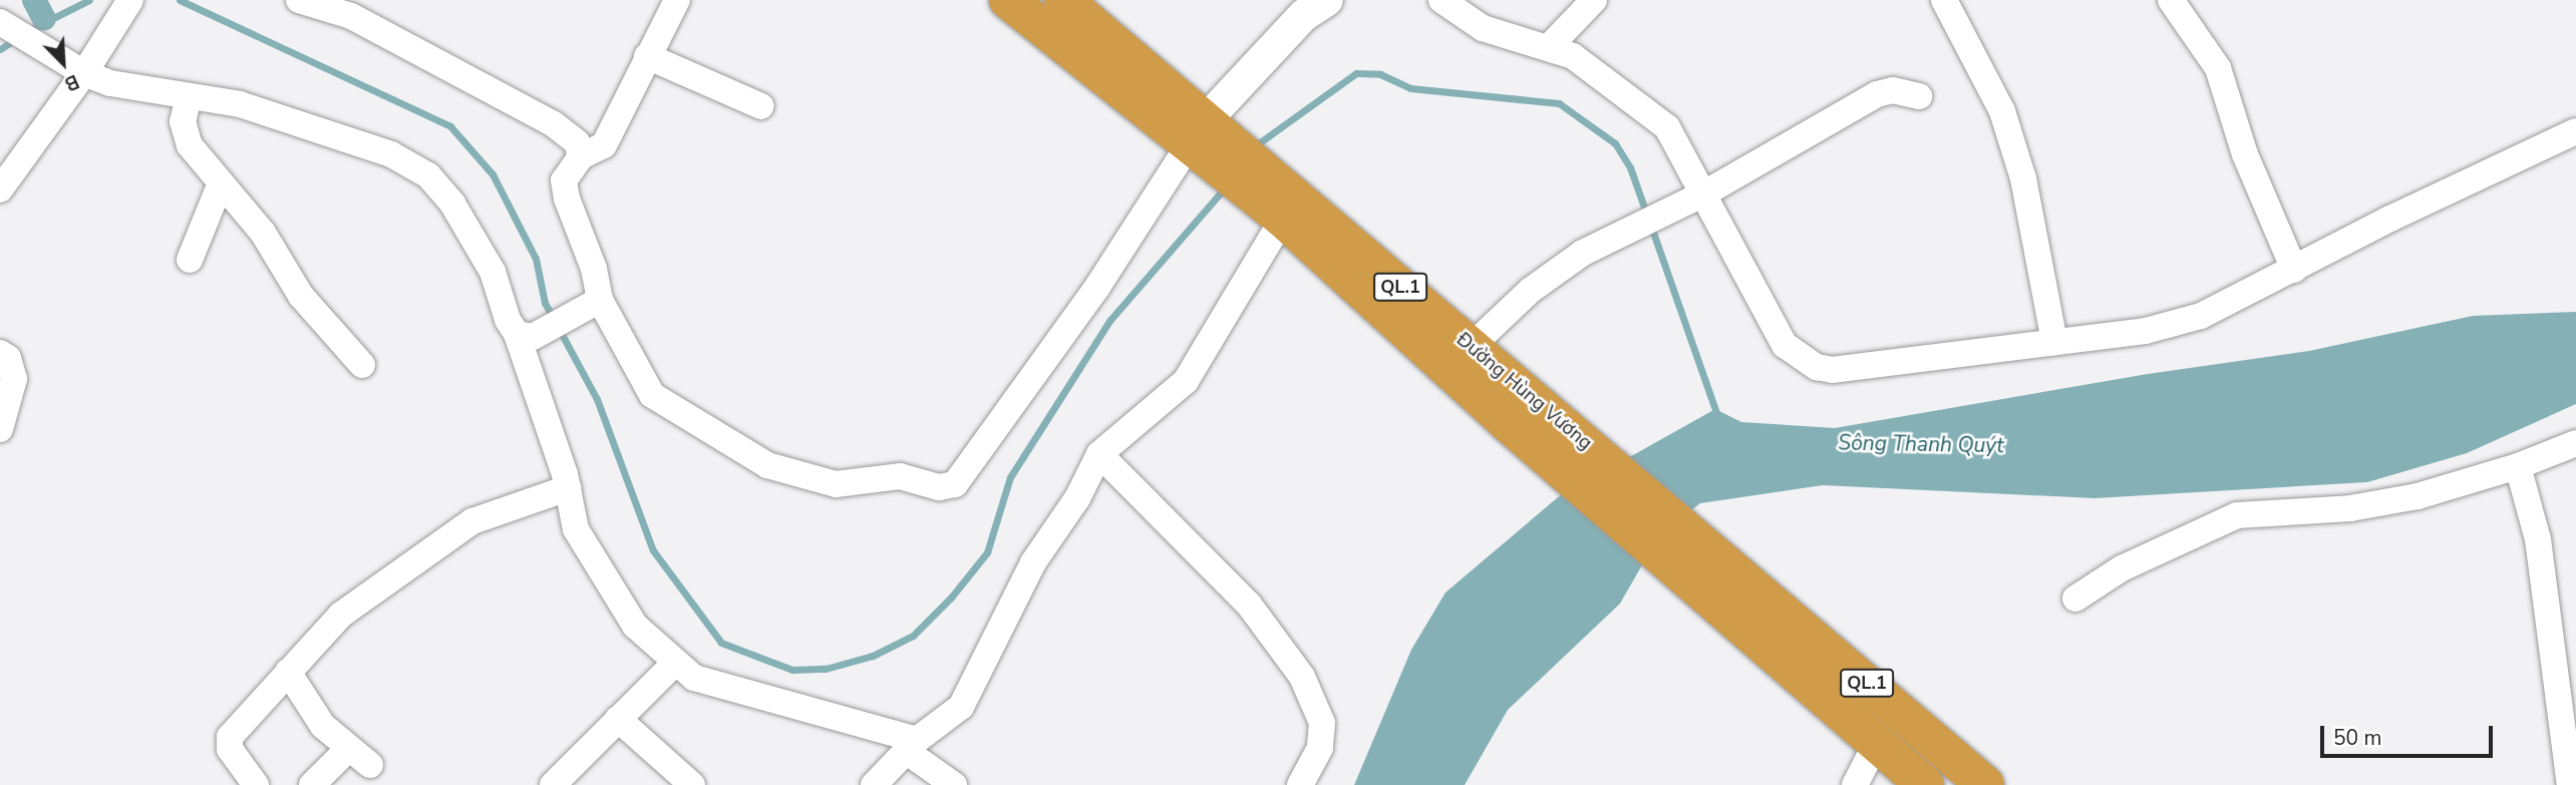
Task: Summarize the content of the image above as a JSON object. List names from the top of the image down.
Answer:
{
  "streets": {
    "highway": ["QL.1", "Đường Hùng Vương"]
  },
  "water": ["Sông Thanh Quýt"],
  "scale_bar": "50 m",
  "north": "bottom right"
}
